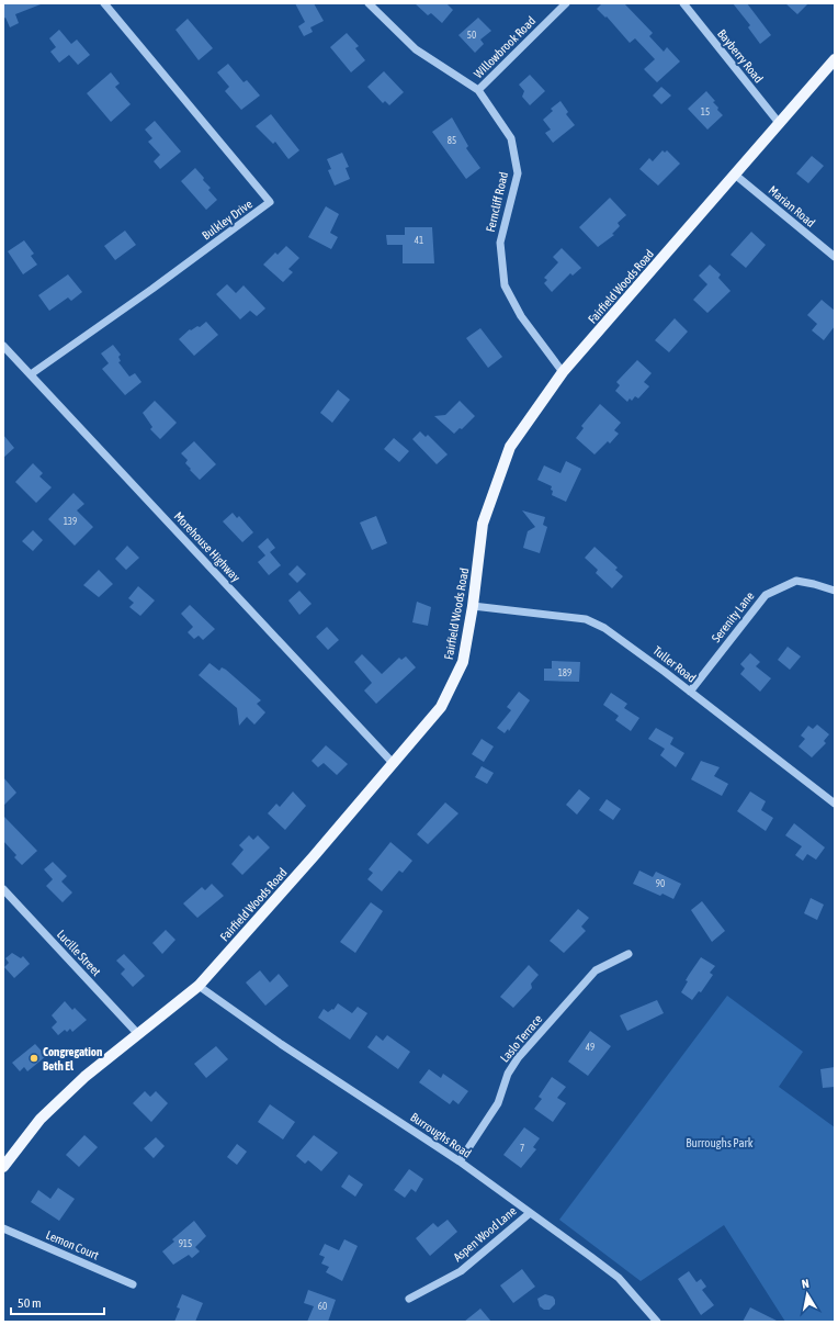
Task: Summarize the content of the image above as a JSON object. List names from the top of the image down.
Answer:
{
  "streets": {
    "main road": ["Fairfield Woods Road"],
    "street": [
      "Willowbrook Road",
      "Bayberry Road",
      "Ferncliff Road",
      "Marian Road",
      "Bulkley Drive",
      "Morehouse Highway",
      "Serenity Lane",
      "Tuller Road",
      "Lucille Street",
      "Laslo Terrace",
      "Burroughs Road",
      "Aspen Wood Lane",
      "Lemon Court"
    ]
  },
  "crossings": [
    ["Willowbrook Road", "Ferncliff Road"],
    ["Bayberry Road", "Fairfield Woods Road"],
    ["Ferncliff Road", "Fairfield Woods Road"],
    ["Marian Road", "Fairfield Woods Road"],
    ["Bulkley Drive", "Morehouse Highway"],
    ["Fairfield Woods Road", "Morehouse Highway"],
    ["Fairfield Woods Road", "Tuller Road"],
    ["Fairfield Woods Road", "Lucille Street"],
    ["Fairfield Woods Road", "Burroughs Road"],
    ["Serenity Lane", "Tuller Road"],
    ["Laslo Terrace", "Burroughs Road"],
    ["Burroughs Road", "Aspen Wood Lane"]
  ],
  "parks": ["Burroughs Park"],
  "places": ["Congregation Beth El"],
  "house_numbers": [
    "50",
    "15",
    "85",
    "41",
    "139",
    "189",
    "90",
    "49",
    "7",
    "915",
    "60"
  ],
  "scale_bar": "50 m",
  "north": "top"
}
